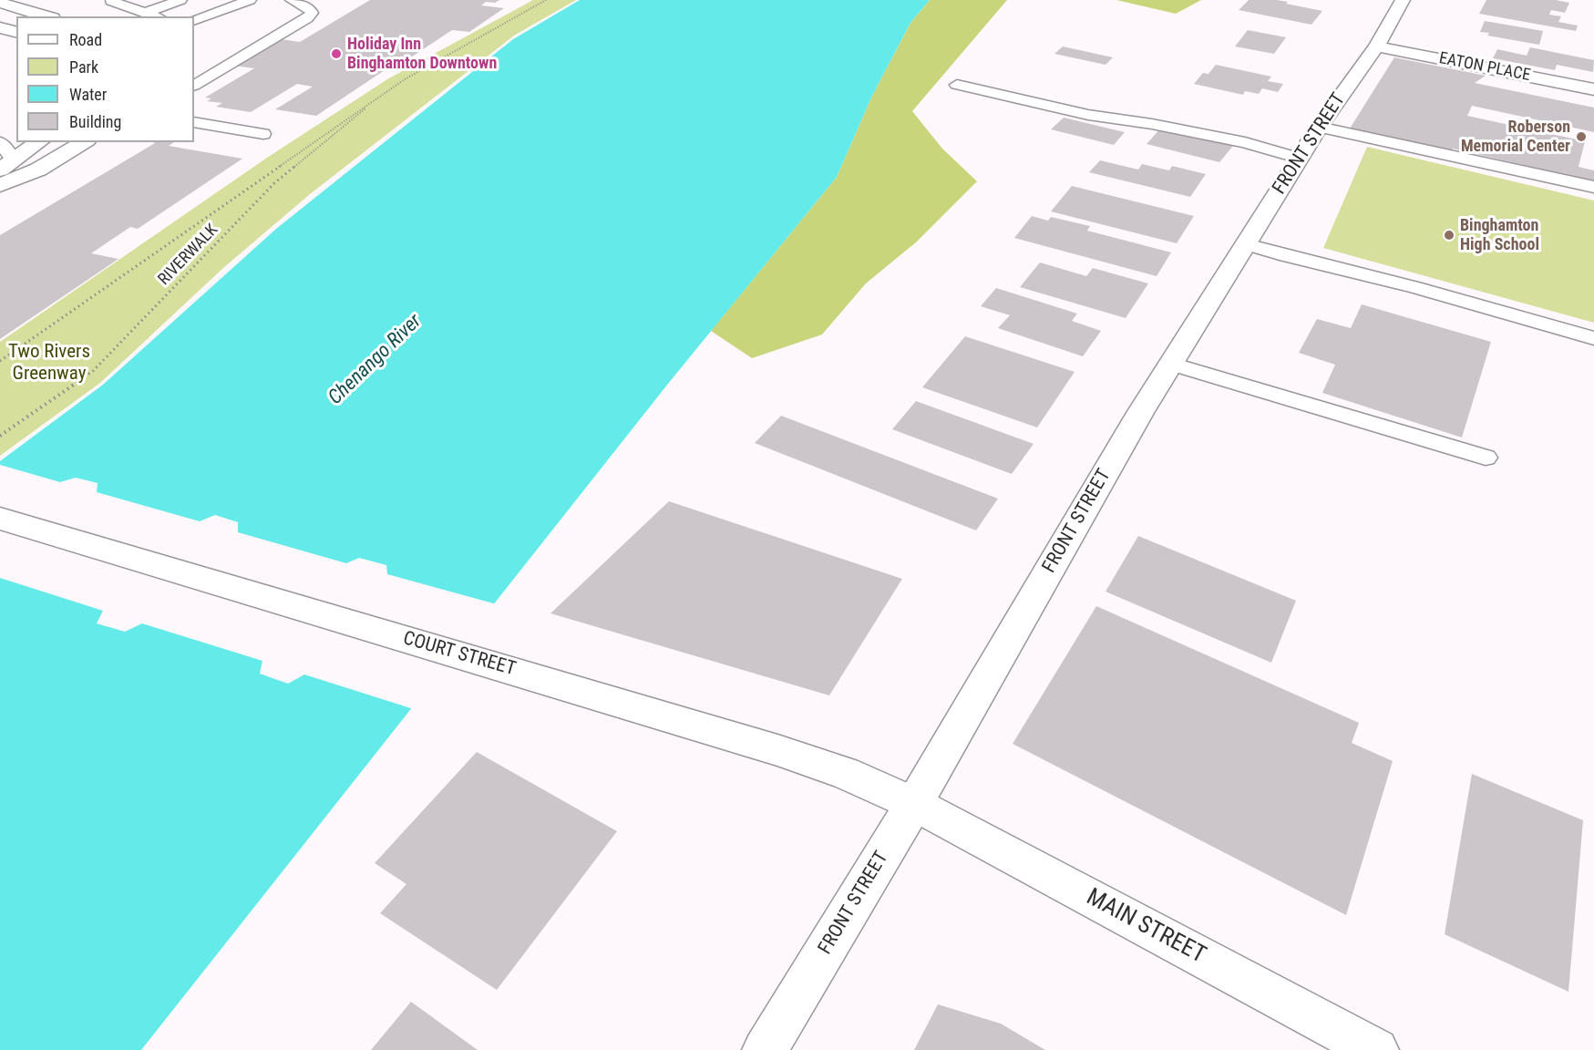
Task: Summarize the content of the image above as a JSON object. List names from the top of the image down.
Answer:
{
  "streets": {
    "street": [
      "EATON PLACE",
      "FRONT STREET",
      "COURT STREET",
      "MAIN STREET"
    ],
    "path": ["RIVERWALK"]
  },
  "crossings": [
    ["EATON PLACE", "FRONT STREET"],
    ["FRONT STREET", "COURT STREET"],
    ["FRONT STREET", "MAIN STREET"],
    ["COURT STREET", "MAIN STREET"]
  ],
  "water": ["Chenango River"],
  "parks": ["Two Rivers Greenway"],
  "places": ["Holiday Inn Binghamton Downtown", "Roberson Memorial Center", "Binghamton High School"],
  "legend": [
    "Road",
    "Park",
    "Water",
    "Building"
  ]
}
